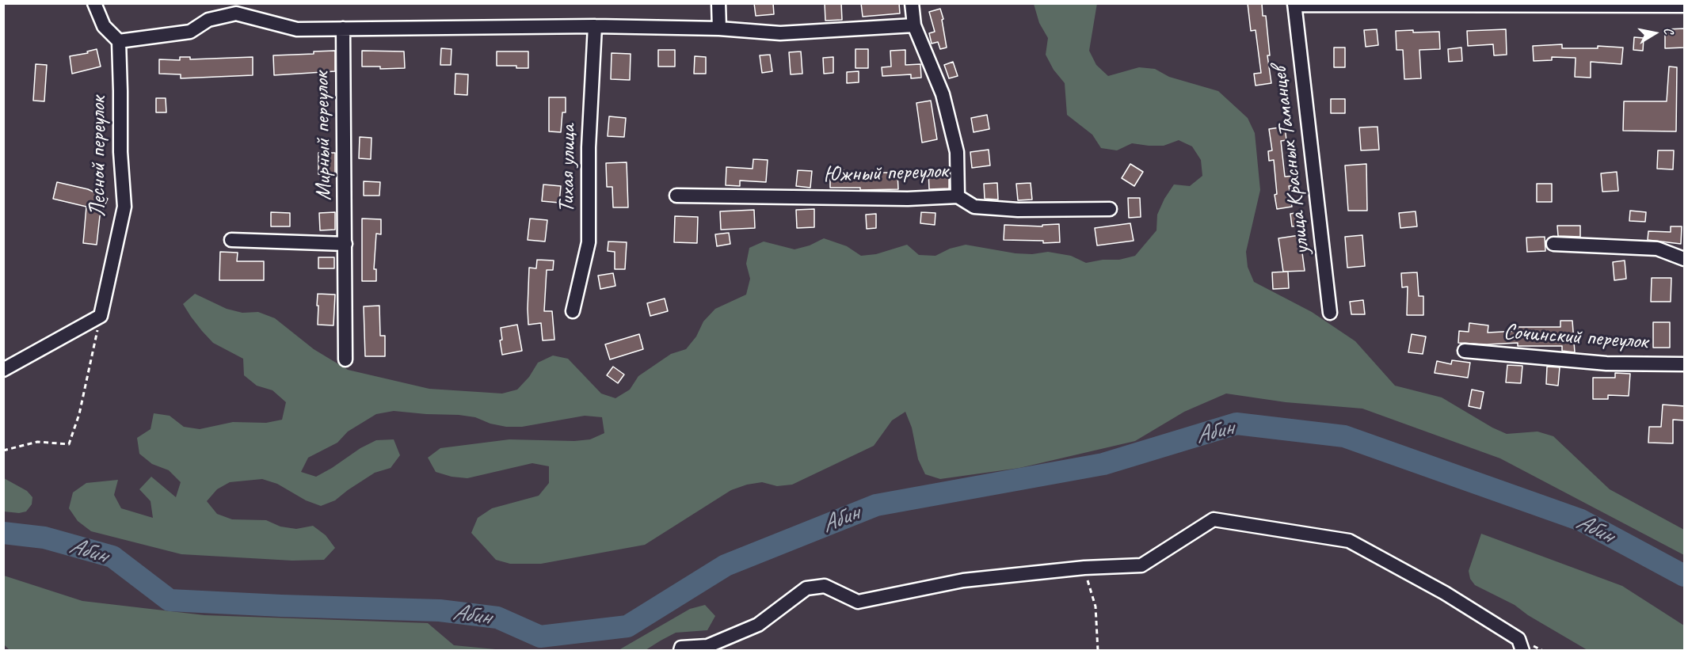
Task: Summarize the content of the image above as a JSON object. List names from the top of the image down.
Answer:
{
  "streets": {
    "street": [
      "Мирный переулок",
      "Лесной переулок",
      "улица Красных Таманцев",
      "Тихая улица",
      "Южный переулок",
      "Сочинский переулок"
    ]
  },
  "water": ["Абин"],
  "north": "right"
}
